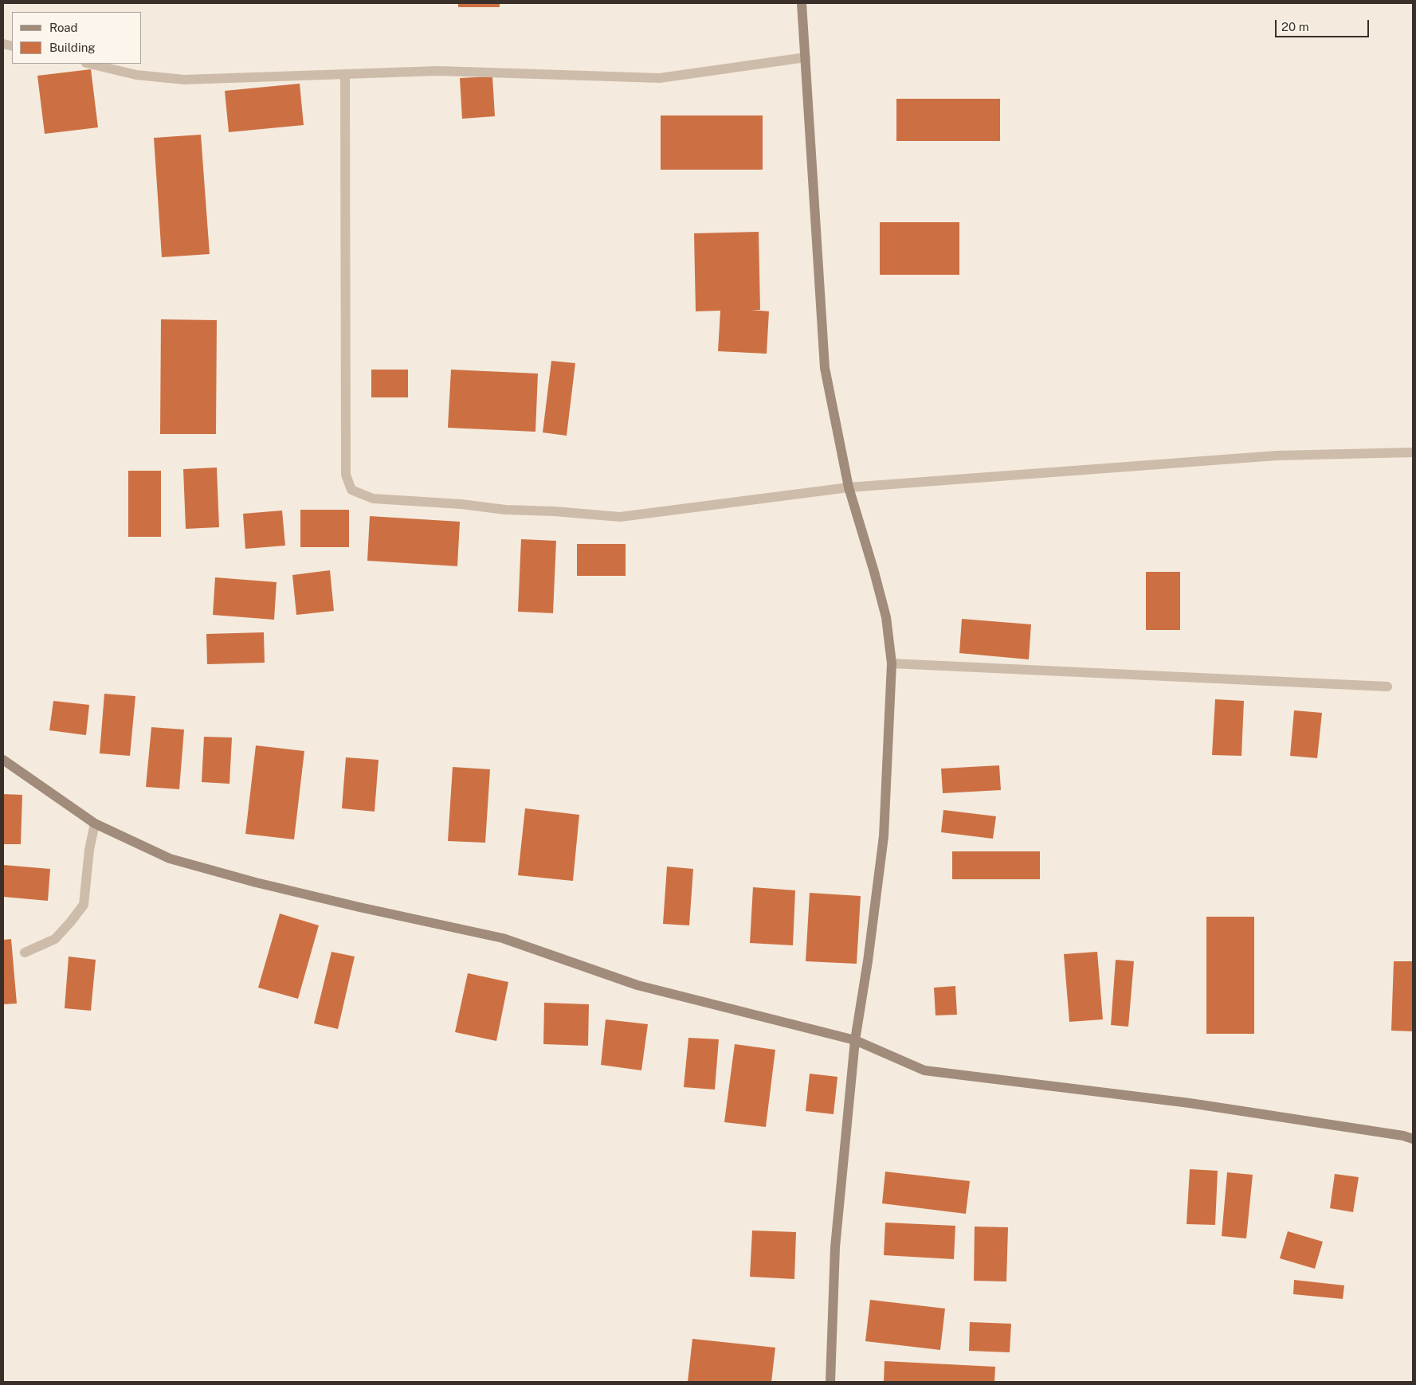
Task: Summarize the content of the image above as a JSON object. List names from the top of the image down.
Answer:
{
  "legend": ["Road", "Building"],
  "scale_bar": "20 m"
}
